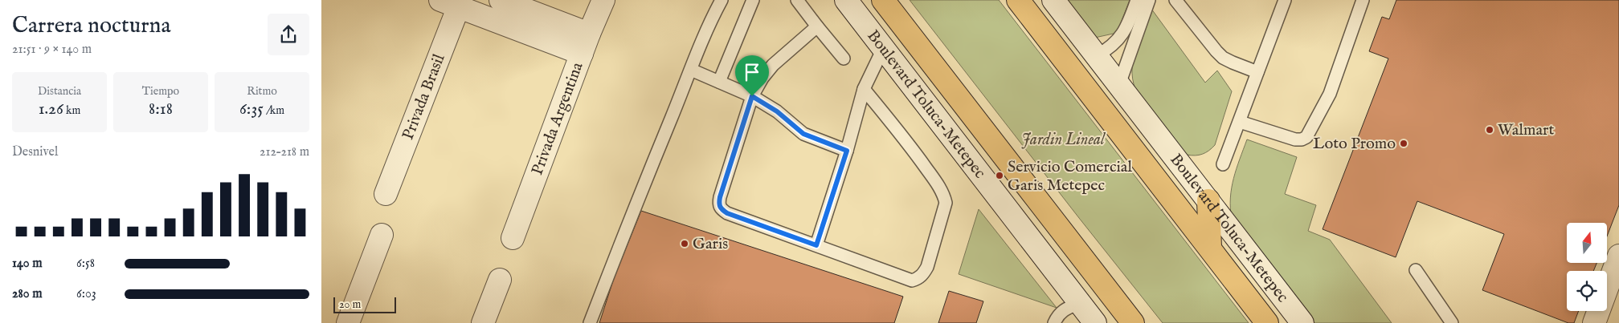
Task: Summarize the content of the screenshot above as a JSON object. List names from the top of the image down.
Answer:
{
  "streets": {
    "street": ["Privada Brasil", "Boulevard Toluca-Metepec", "Privada Argentina"]
  },
  "parks": ["Jardin Lineal"],
  "places": [
    "Walmart",
    "Loto Promo",
    "Servicio Comercial Garis Metepec",
    "Garis"
  ],
  "scale_bar": "20 m",
  "north": "top",
  "page": {
    "heading": ["Carrera nocturna", "21:51 · 9 × 140 m"],
    "stats": [
      ["Distancia", "1.26 km"],
      ["Tiempo", "8:18"],
      ["Ritmo", "6:35 /km"]
    ],
    "chart": ["Desnivel", "212–218 m"],
    "list": [
      {
        "name": "140 m",
        "note": "6:58"
      },
      {
        "name": "280 m",
        "note": "6:03"
      }
    ],
    "scale": "20 m"
  }
}
